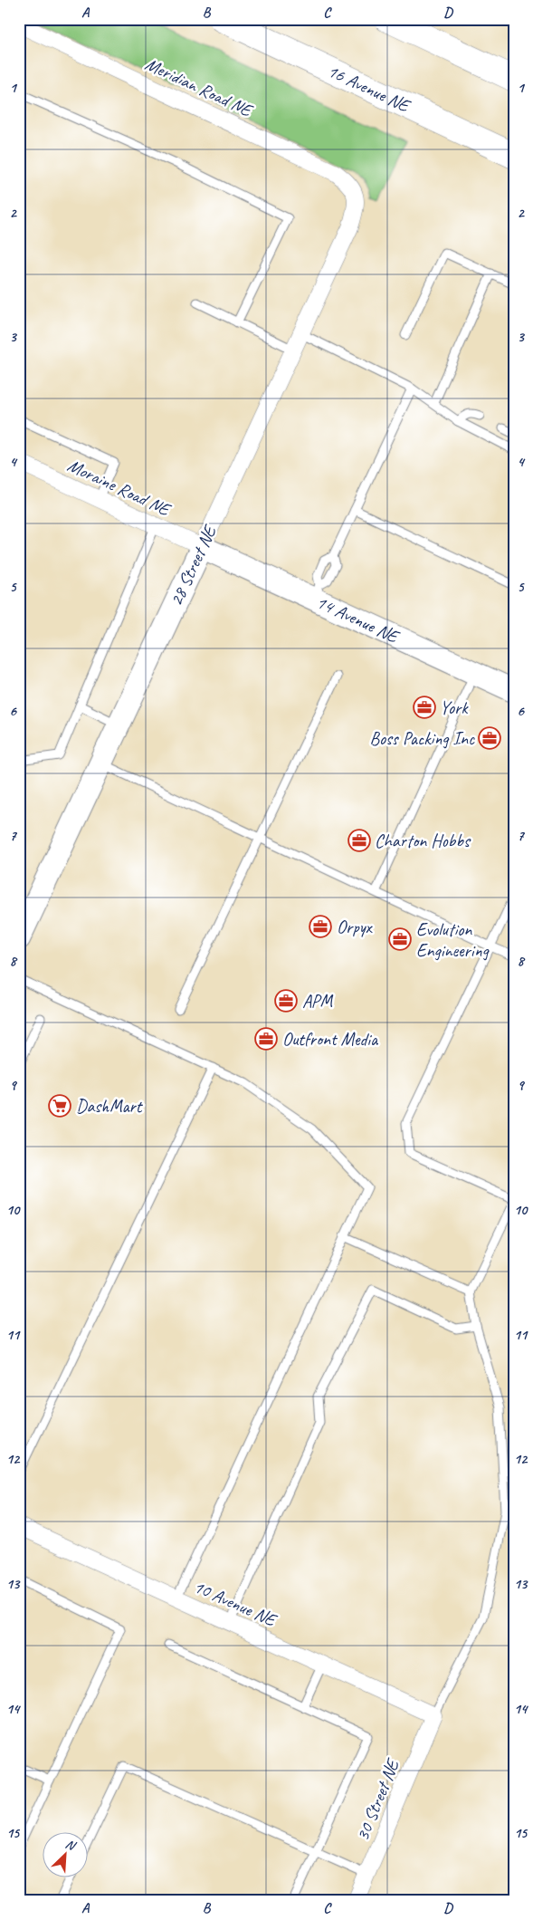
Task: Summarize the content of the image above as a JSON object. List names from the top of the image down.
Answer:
{
  "streets": {
    "highway": ["16 Avenue NE"],
    "street": [
      "Meridian Road NE",
      "Moraine Road NE",
      "28 Street NE",
      "14 Avenue NE",
      "10 Avenue NE",
      "30 Street NE"
    ]
  },
  "crossings": [
    ["Meridian Road NE", "28 Street NE"],
    ["Moraine Road NE", "28 Street NE"],
    ["Moraine Road NE", "14 Avenue NE"],
    ["28 Street NE", "14 Avenue NE"],
    ["10 Avenue NE", "30 Street NE"]
  ],
  "places": {
    "office": [
      "York",
      "Boss Packing Inc",
      "Charton Hobbs",
      "Orpyx",
      "Evolution Engineering",
      "APM",
      "Outfront Media"
    ],
    "supermarket": ["DashMart"]
  },
  "north": "top right",
  "grid": {
    "columns": [
      "A",
      "B",
      "C",
      "D"
    ],
    "rows": [
      "1",
      "2",
      "3",
      "4",
      "5",
      "6",
      "7",
      "8",
      "9",
      "10",
      "11",
      "12",
      "13",
      "14",
      "15"
    ]
  }
}
